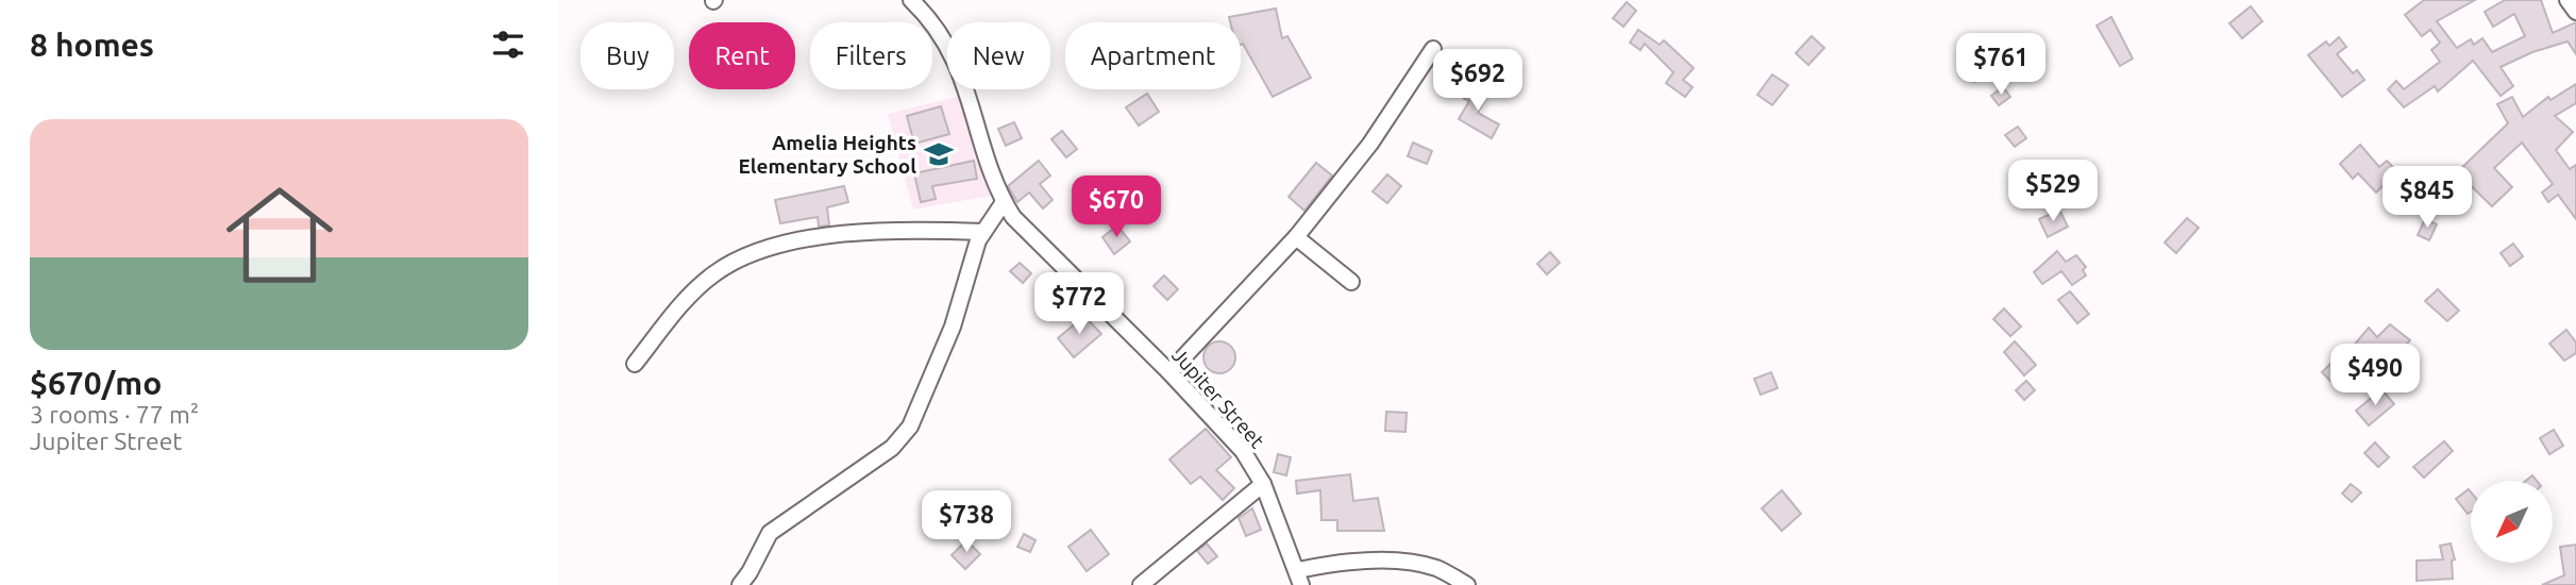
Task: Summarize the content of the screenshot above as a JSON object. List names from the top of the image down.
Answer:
{
  "streets": {
    "street": ["Jupiter Street"]
  },
  "places": {
    "school or university": ["Amelia Heights Elementary School"]
  },
  "north": "bottom left",
  "page": {
    "heading": "8 homes",
    "chip": [
      "Buy",
      "Rent",
      "Filters",
      "New",
      "Apartment"
    ],
    "price": [
      "$761",
      "$692",
      "$529",
      "$845",
      "$670",
      "$772",
      "$490",
      "$738"
    ],
    "list": [
      {
        "name": "$670/mo",
        "note": "3 rooms · 77 m² · Jupiter Street"
      }
    ]
  }
}
